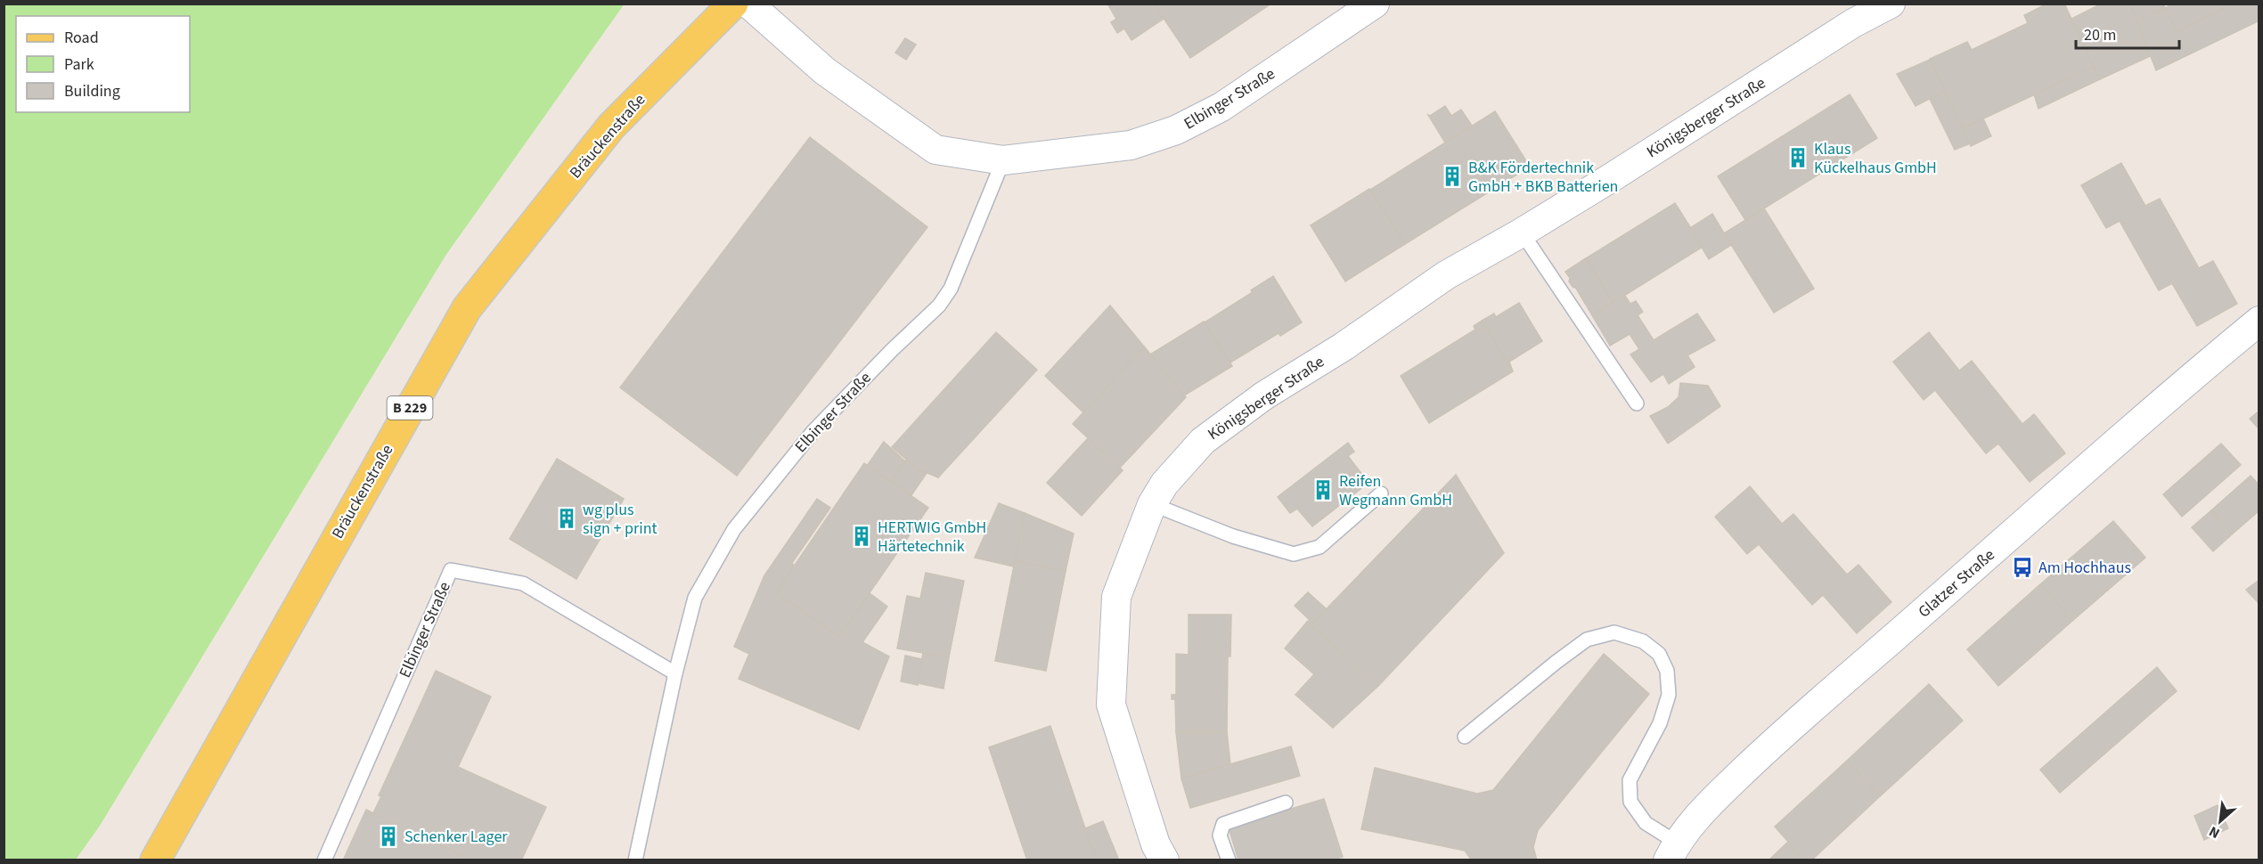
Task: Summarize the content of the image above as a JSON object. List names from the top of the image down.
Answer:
{
  "streets": {
    "main road": ["Bräuckenstraße", "B 229"],
    "street": ["Elbinger Straße", "Königsberger Straße", "Glatzer Straße"]
  },
  "places": {
    "building": [
      "Klaus Kückelhaus GmbH",
      "B&K Fördertechnik GmbH + BKB Batterien",
      "Reifen Wegmann GmbH",
      "wg plus sign + print",
      "HERTWIG GmbH Härtetechnik",
      "Schenker Lager"
    ],
    "bus stop": ["Am Hochhaus"]
  },
  "legend": ["Road", "Park", "Building"],
  "scale_bar": "20 m",
  "north": "bottom left"
}
